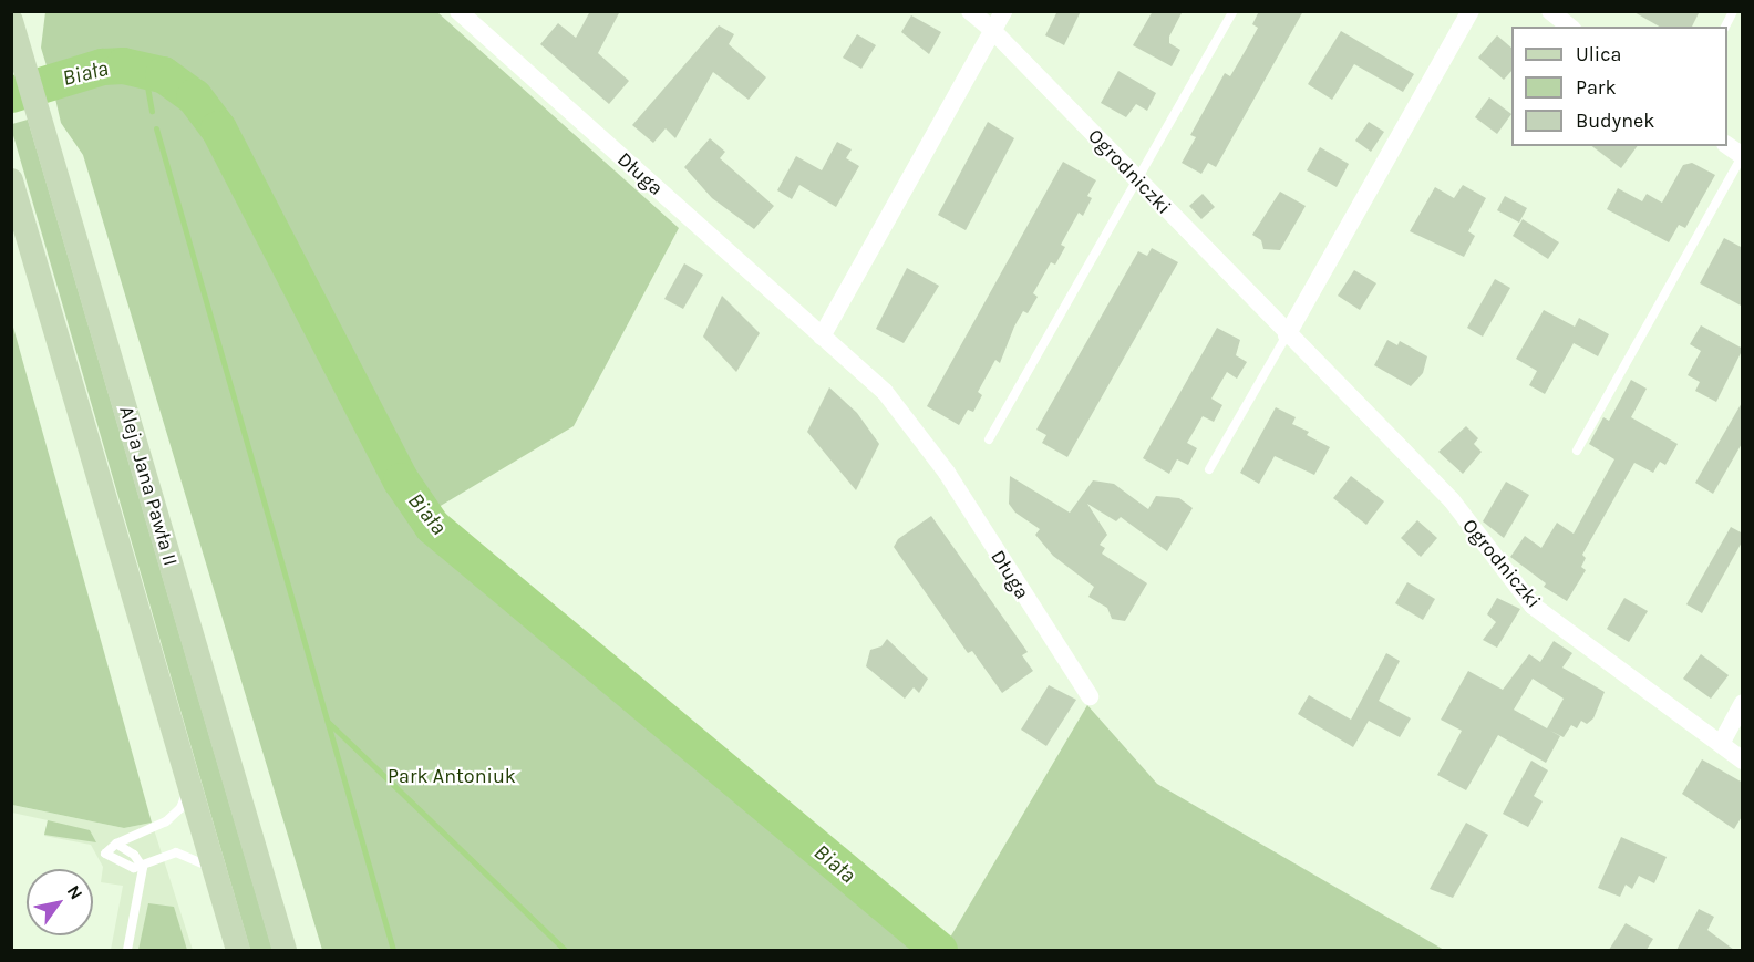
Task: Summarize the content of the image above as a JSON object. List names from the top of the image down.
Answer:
{
  "streets": {
    "main road": ["Aleja Jana Pawła II"],
    "street": ["Ogrodniczki", "Długa"]
  },
  "water": ["Biała"],
  "parks": ["Park Antoniuk"],
  "legend": ["Ulica", "Park", "Budynek"],
  "north": "top right"
}
